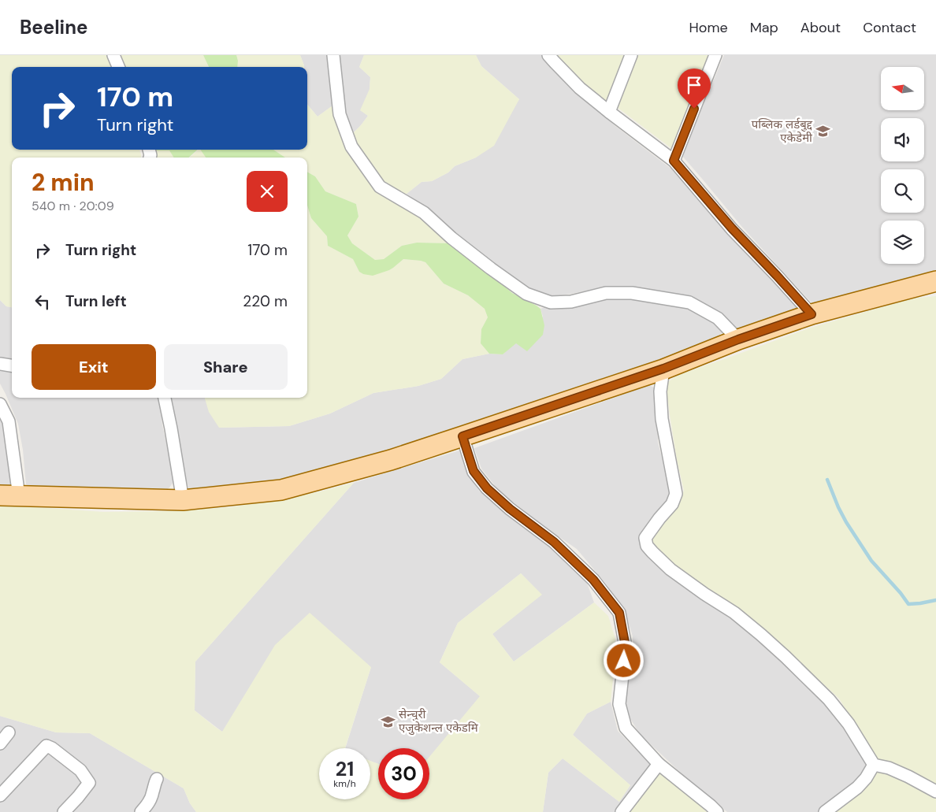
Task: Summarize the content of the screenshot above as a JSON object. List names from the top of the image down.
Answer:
{
  "places": {
    "school or university": ["पब्लिक लर्डबुद्द एकेडेमी", "सेन्चुरी एजुकेशन्ल एकेडमि"]
  },
  "north": "left",
  "page": {
    "header": "Beeline",
    "nav": [
      "Home",
      "Map",
      "About",
      "Contact"
    ],
    "turn": ["170 m", "Turn right"],
    "heading": ["2 min", "540 m · 20:09"],
    "list": [
      {
        "name": "Turn right",
        "value": "170 m"
      },
      {
        "name": "Turn left",
        "value": "220 m"
      }
    ],
    "buttons": ["Exit", "Share"],
    "speed": "21 km/h",
    "limit": "30"
  }
}
